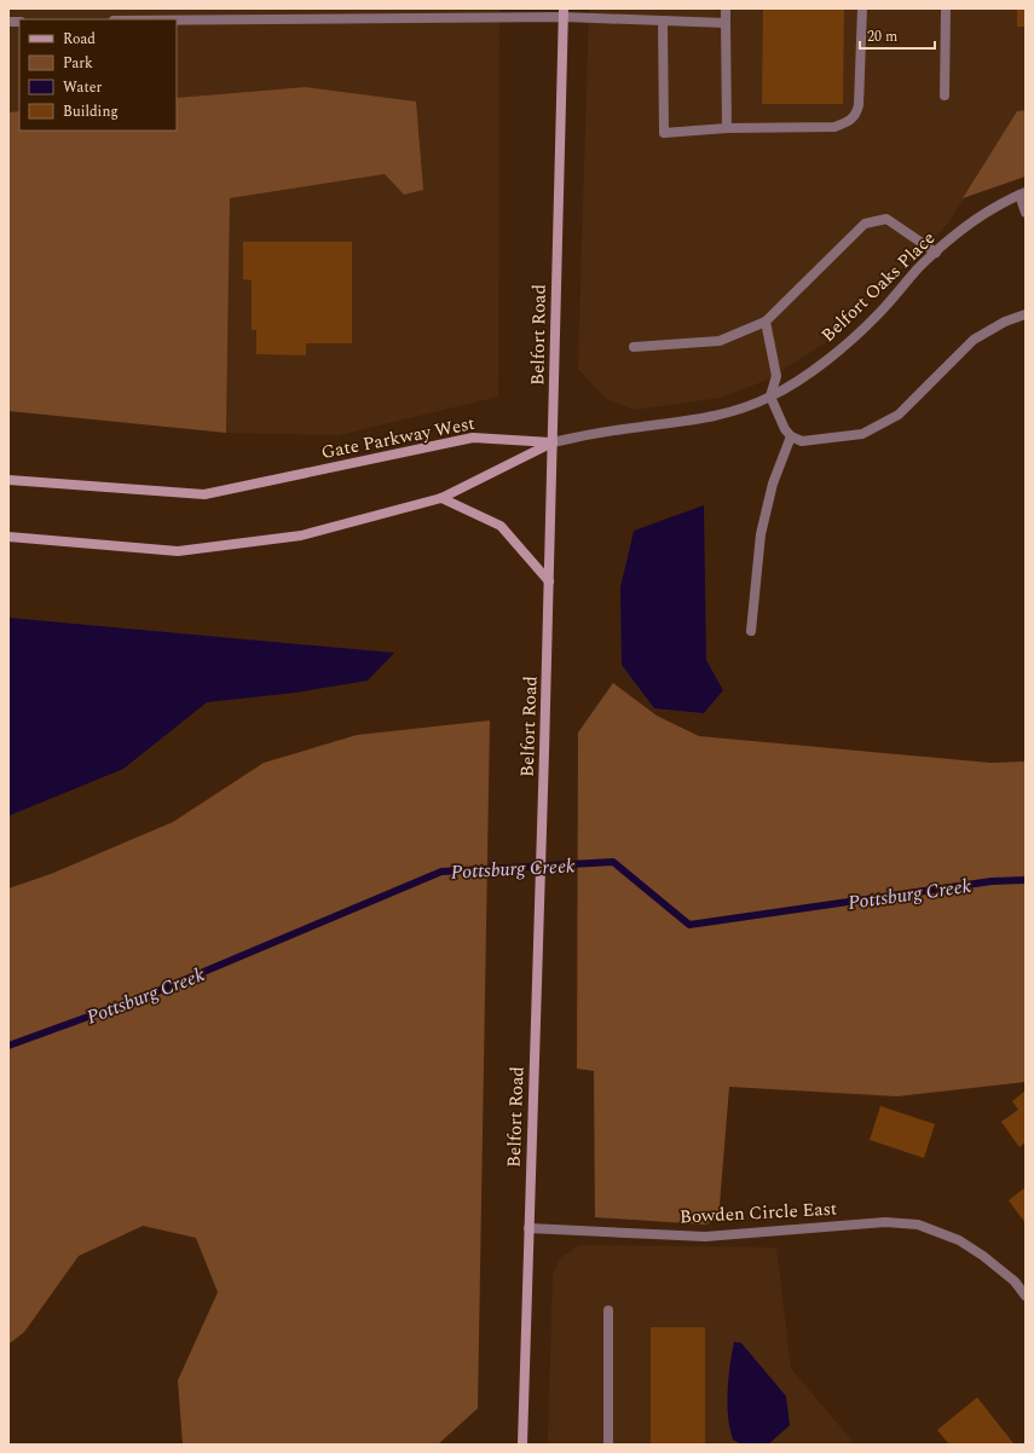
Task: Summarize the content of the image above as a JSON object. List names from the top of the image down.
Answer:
{
  "streets": {
    "main road": ["Belfort Road", "Gate Parkway West"],
    "street": ["Belfort Oaks Place", "Bowden Circle East"]
  },
  "crossings": [
    ["Belfort Oaks Place", "Belfort Road"],
    ["Belfort Oaks Place", "Gate Parkway West"],
    ["Belfort Road", "Gate Parkway West"],
    ["Belfort Road", "Bowden Circle East"]
  ],
  "water": ["Pottsburg Creek"],
  "legend": [
    "Road",
    "Park",
    "Water",
    "Building"
  ],
  "scale_bar": "20 m"
}
